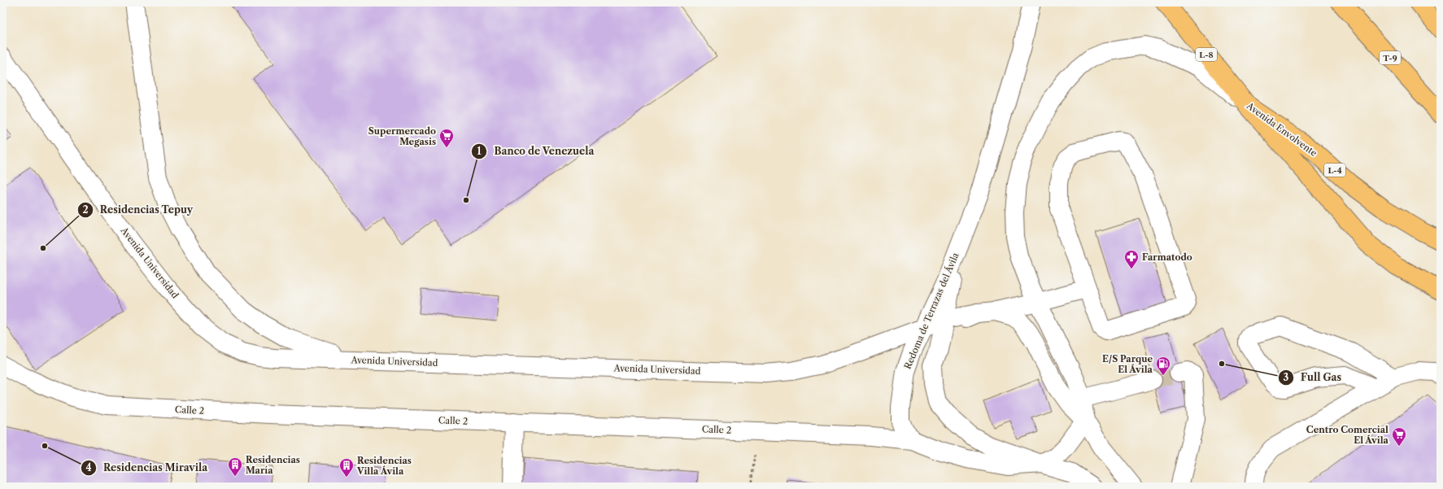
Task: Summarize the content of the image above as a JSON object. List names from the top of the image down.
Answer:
{
  "streets": {
    "main road": [
      "L-8",
      "T-9",
      "Avenida Envolvente",
      "L-4"
    ],
    "street": ["Avenida Universidad", "Redoma de Terrazas del Ávila", "Calle 2"]
  },
  "crossings": [
    ["Avenida Envolvente", "Redoma de Terrazas del Ávila"],
    ["Avenida Universidad", "Redoma de Terrazas del Ávila"],
    ["Redoma de Terrazas del Ávila", "Calle 2"]
  ],
  "places": {
    "supermarket": ["Supermercado Megasis", "Centro Comercial El Ávila"],
    "other": [
      "Banco de Venezuela",
      "Residencias Tepuy",
      "Full Gas",
      "Residencias Miravila"
    ],
    "pharmacy": ["Farmatodo"],
    "fuel station": ["E/S Parque El Ávila"],
    "building": ["Residencias María", "Residencias Villa Ávila"]
  }
}
